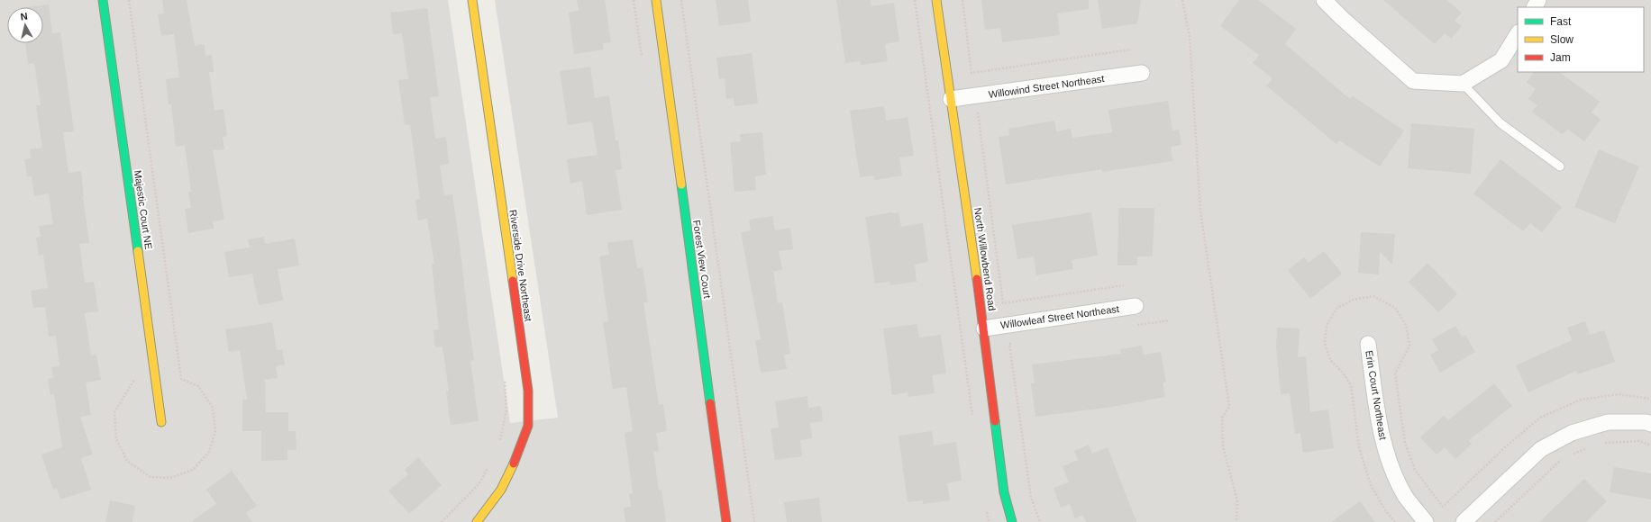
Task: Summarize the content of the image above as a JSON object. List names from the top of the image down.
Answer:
{
  "streets": {
    "street": [
      "Willowind Street Northeast",
      "Majestic Court NE",
      "Forest View Court",
      "North Willowbend Road",
      "Riverside Drive Northeast",
      "Willowleaf Street Northeast",
      "Erin Court Northeast"
    ]
  },
  "crossings": [
    ["Willowind Street Northeast", "North Willowbend Road"],
    ["North Willowbend Road", "Willowleaf Street Northeast"]
  ],
  "legend": ["Fast", "Slow", "Jam"],
  "north": "top"
}
